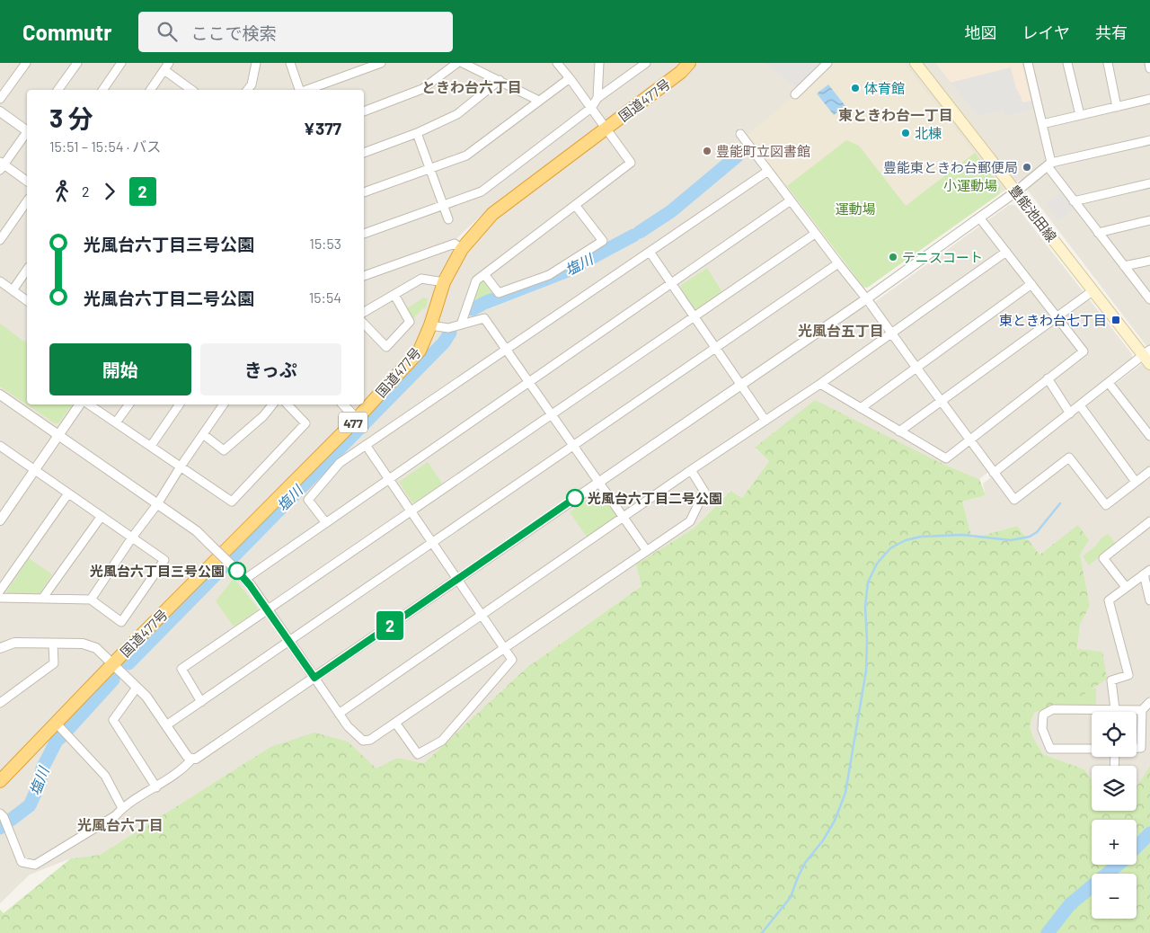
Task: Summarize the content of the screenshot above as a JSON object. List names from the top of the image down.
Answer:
{
  "streets": {
    "highway": ["国道477号", "477"],
    "main road": ["豊能池田線"]
  },
  "districts": [
    "ときわ台六丁目",
    "東ときわ台一丁目",
    "光風台五丁目",
    "光風台六丁目"
  ],
  "water": ["塩川"],
  "parks": ["小運動場", "運動場"],
  "places": {
    "other": [
      "体育館",
      "北棟",
      "豊能町立図書館",
      "豊能東ときわ台郵便局",
      "テニスコート",
      "光風台六丁目二号公園",
      "光風台六丁目三号公園"
    ],
    "transit": ["東ときわ台七丁目"]
  },
  "lines": ["bus line 2"],
  "page": {
    "header": "Commutr",
    "search": "ここで検索",
    "nav": ["地図", "レイヤ", "共有"],
    "on_map": "2",
    "heading": ["3 分", "15:51 – 15:54 · バス", "¥377"],
    "legs": ["2", "2"],
    "list": [
      {
        "name": "光風台六丁目三号公園",
        "value": "15:53"
      },
      {
        "name": "光風台六丁目二号公園",
        "value": "15:54"
      }
    ],
    "buttons": ["開始", "きっぷ"],
    "map_buttons": ["+", "−"]
  }
}
